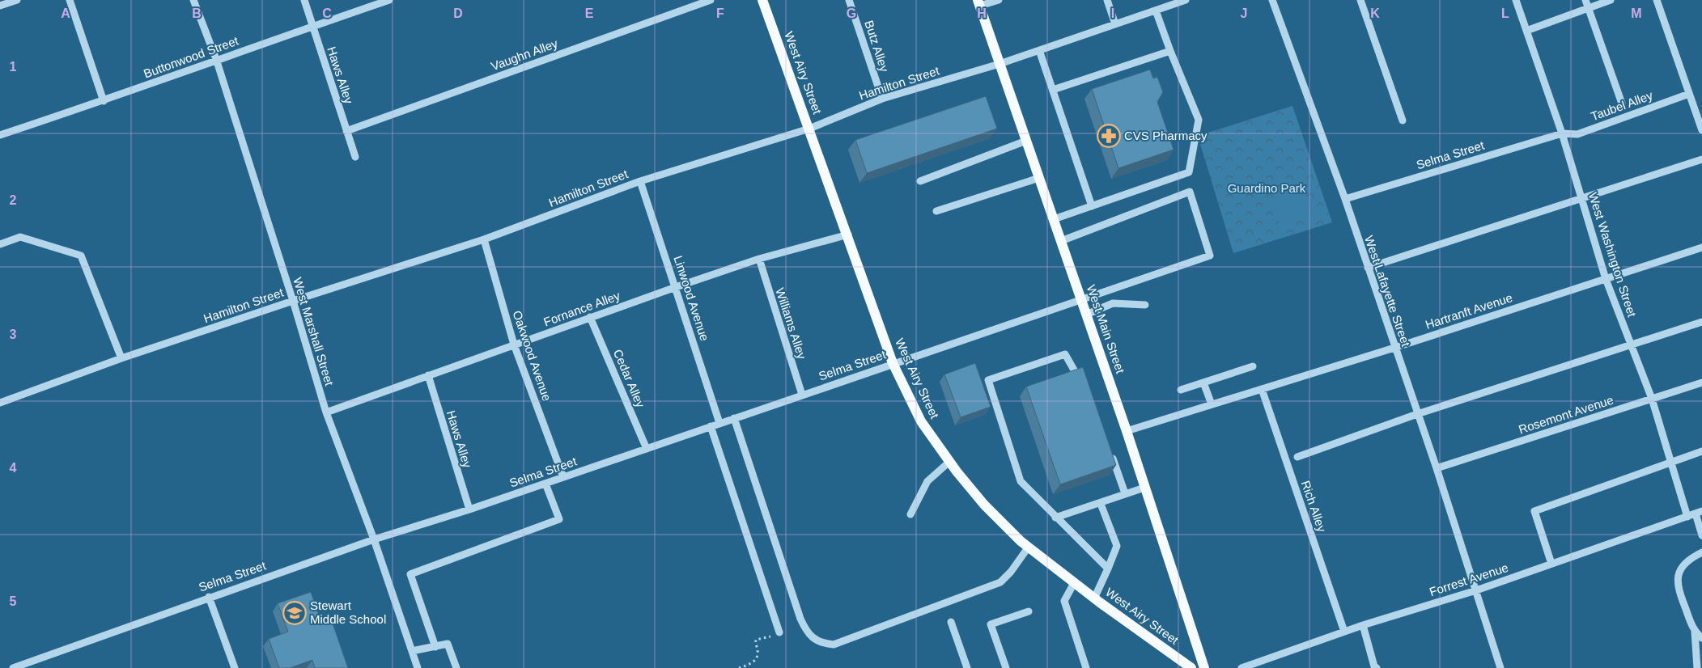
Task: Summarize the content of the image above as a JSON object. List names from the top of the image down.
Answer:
{
  "streets": {
    "main road": ["West Airy Street", "West Main Street"],
    "street": [
      "Butz Alley",
      "Vaughn Alley",
      "Buttonwood Street",
      "Haws Alley",
      "Hamilton Street",
      "Taubel Alley",
      "Selma Street",
      "West Washington Street",
      "West Lafayette Street",
      "Linwood Avenue",
      "Fornance Alley",
      "Hartranft Avenue",
      "Williams Alley",
      "West Marshall Street",
      "Oakwood Avenue",
      "Cedar Alley",
      "Rosemont Avenue",
      "Rich Alley",
      "Forrest Avenue"
    ]
  },
  "crossings": [
    ["Butz Alley", "Hamilton Street"],
    ["Vaughn Alley", "Haws Alley"],
    ["Buttonwood Street", "Haws Alley"],
    ["Buttonwood Street", "West Marshall Street"],
    ["West Airy Street", "Hamilton Street"],
    ["West Airy Street", "Selma Street"],
    ["West Airy Street", "Fornance Alley"],
    ["Haws Alley", "Selma Street"],
    ["Haws Alley", "Fornance Alley"],
    ["Hamilton Street", "Linwood Avenue"],
    ["Hamilton Street", "West Main Street"],
    ["Hamilton Street", "West Marshall Street"],
    ["Hamilton Street", "Oakwood Avenue"],
    ["Taubel Alley", "Selma Street"],
    ["Taubel Alley", "West Washington Street"],
    ["Selma Street", "West Washington Street"],
    ["Selma Street", "West Lafayette Street"],
    ["Selma Street", "Linwood Avenue"],
    ["Selma Street", "Williams Alley"],
    ["Selma Street", "West Main Street"],
    ["Selma Street", "West Marshall Street"],
    ["Selma Street", "Oakwood Avenue"],
    ["Selma Street", "Cedar Alley"],
    ["West Washington Street", "Hartranft Avenue"],
    ["West Washington Street", "Rosemont Avenue"],
    ["West Washington Street", "Forrest Avenue"],
    ["West Lafayette Street", "Hartranft Avenue"],
    ["West Lafayette Street", "Rosemont Avenue"],
    ["West Lafayette Street", "Forrest Avenue"],
    ["Linwood Avenue", "Fornance Alley"],
    ["Fornance Alley", "Williams Alley"],
    ["Fornance Alley", "West Marshall Street"],
    ["Fornance Alley", "Oakwood Avenue"],
    ["Fornance Alley", "Cedar Alley"],
    ["Hartranft Avenue", "West Main Street"],
    ["Hartranft Avenue", "Rich Alley"],
    ["Rich Alley", "Forrest Avenue"]
  ],
  "parks": ["Guardino Park"],
  "places": {
    "pharmacy": ["CVS Pharmacy"],
    "school or university": ["Stewart Middle School"]
  },
  "grid": {
    "columns": [
      "A",
      "B",
      "C",
      "D",
      "E",
      "F",
      "G",
      "H",
      "I",
      "J",
      "K",
      "L",
      "M"
    ],
    "rows": [
      "1",
      "2",
      "3",
      "4",
      "5"
    ]
  }
}
